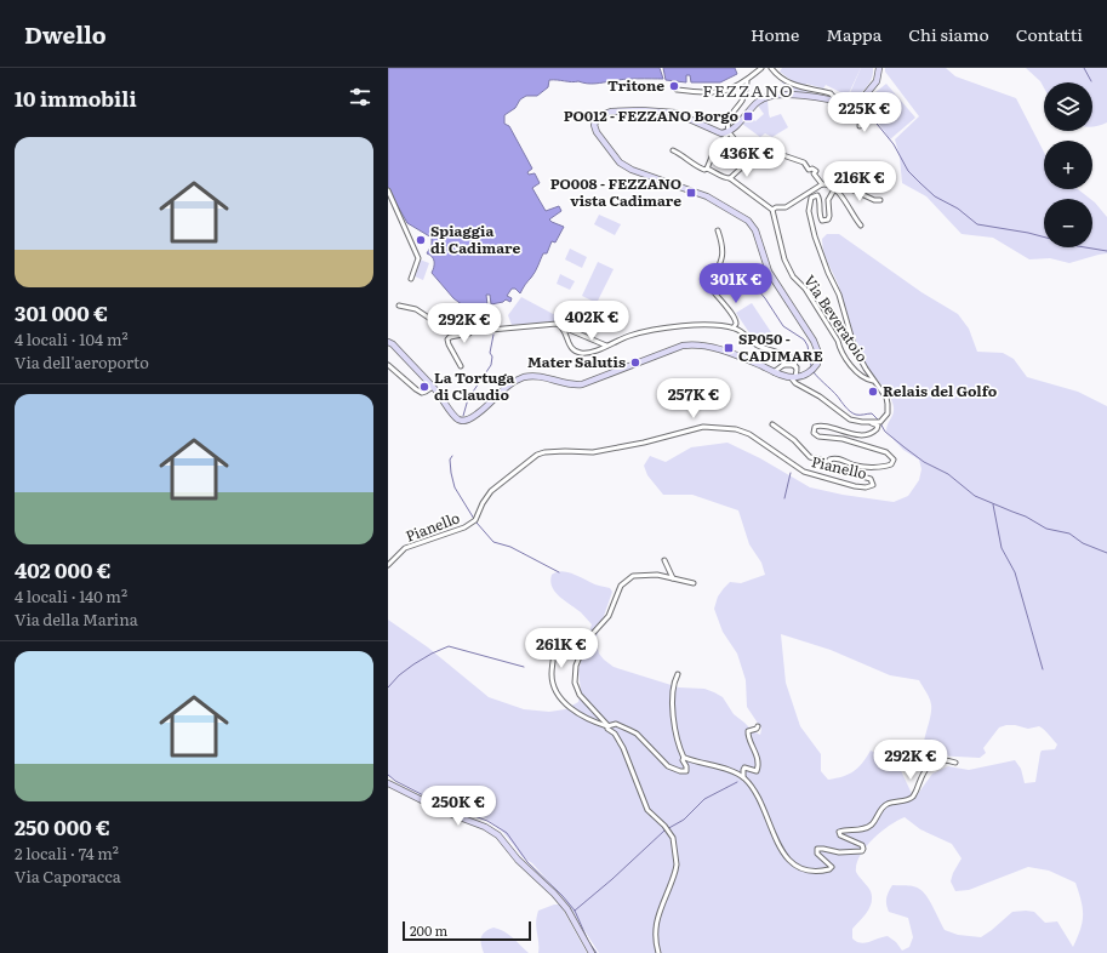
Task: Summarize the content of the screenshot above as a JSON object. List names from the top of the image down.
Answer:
{
  "streets": {
    "street": ["Via Beveratoio", "Pianello"]
  },
  "districts": ["FEZZANO"],
  "places": {
    "other": [
      "Tritone",
      "Spiaggia di Cadimare",
      "Mater Salutis",
      "La Tortuga di Claudio",
      "Relais del Golfo"
    ],
    "transit": ["PO012 - FEZZANO Borgo", "PO008 - FEZZANO vista Cadimare", "SP050 - CADIMARE"]
  },
  "scale_bar": "200 m",
  "page": {
    "header": "Dwello",
    "nav": [
      "Home",
      "Mappa",
      "Chi siamo",
      "Contatti"
    ],
    "heading": "10 immobili",
    "map_buttons": ["+", "−"],
    "price": [
      "225K €",
      "436K €",
      "216K €",
      "301K €",
      "402K €",
      "292K €",
      "257K €",
      "261K €",
      "292K €",
      "250K €"
    ],
    "list": [
      {
        "name": "301 000 €",
        "note": "4 locali · 104 m² · Via dell'aeroporto"
      },
      {
        "name": "402 000 €",
        "note": "4 locali · 140 m² · Via della Marina"
      },
      {
        "name": "250 000 €",
        "note": "2 locali · 74 m² · Via Caporacca"
      }
    ],
    "scale": "200 m"
  }
}
